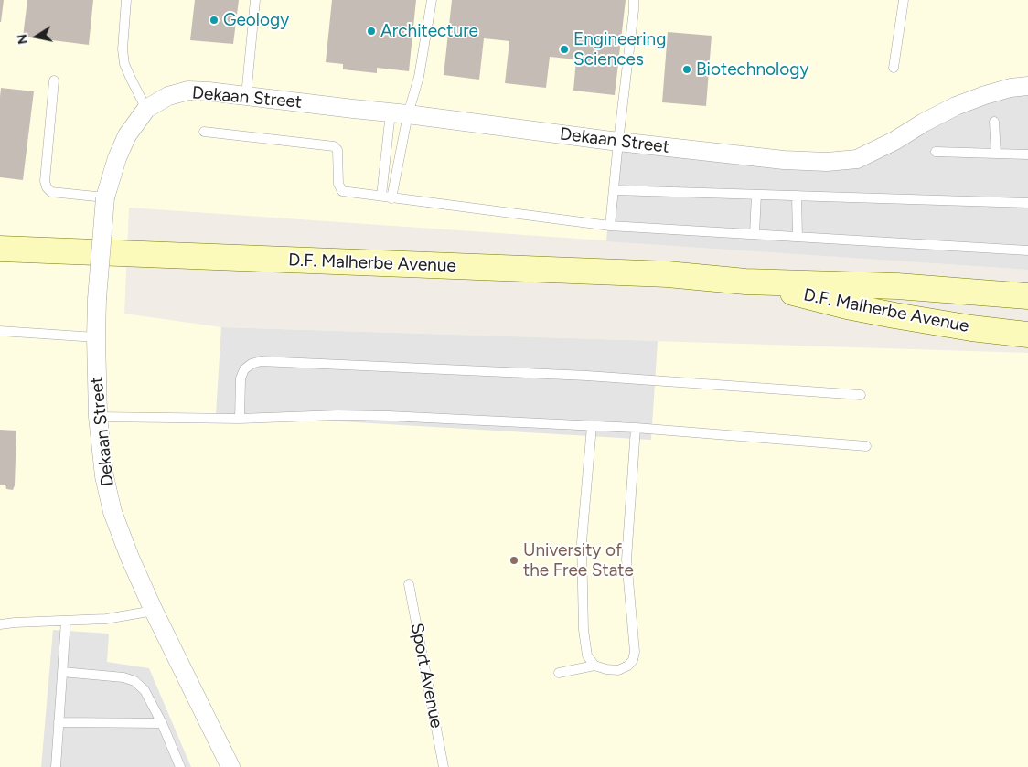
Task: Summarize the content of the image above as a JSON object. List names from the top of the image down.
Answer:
{
  "streets": {
    "street": ["Dekaan Street", "D.F. Malherbe Avenue"],
    "lane": ["Sport Avenue"]
  },
  "places": [
    "Geology",
    "Architecture",
    "Engineering Sciences",
    "Biotechnology",
    "University of the Free State"
  ],
  "north": "left"
}
